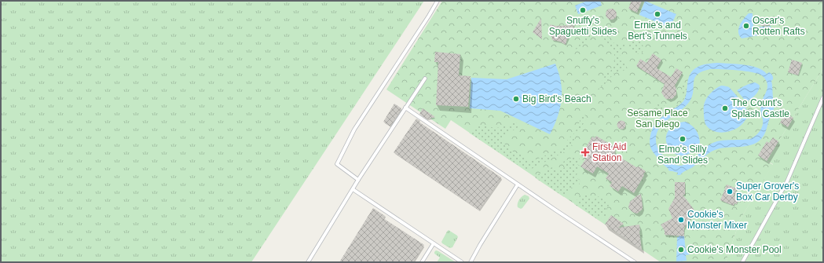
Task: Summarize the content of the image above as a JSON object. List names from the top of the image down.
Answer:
{
  "parks": ["Sesame Place San Diego"],
  "places": {
    "other": [
      "Snuffy's Spaguetti Slides",
      "Ernie's and Bert's Tunnels",
      "Oscar's Rotten Rafts",
      "Big Bird's Beach",
      "The Count's Splash Castle",
      "Elmo's Silly Sand Slides",
      "Super Grover's Box Car Derby",
      "Cookie's Monster Mixer",
      "Cookie's Monster Pool"
    ],
    "health": ["First Aid Station"]
  }
}
